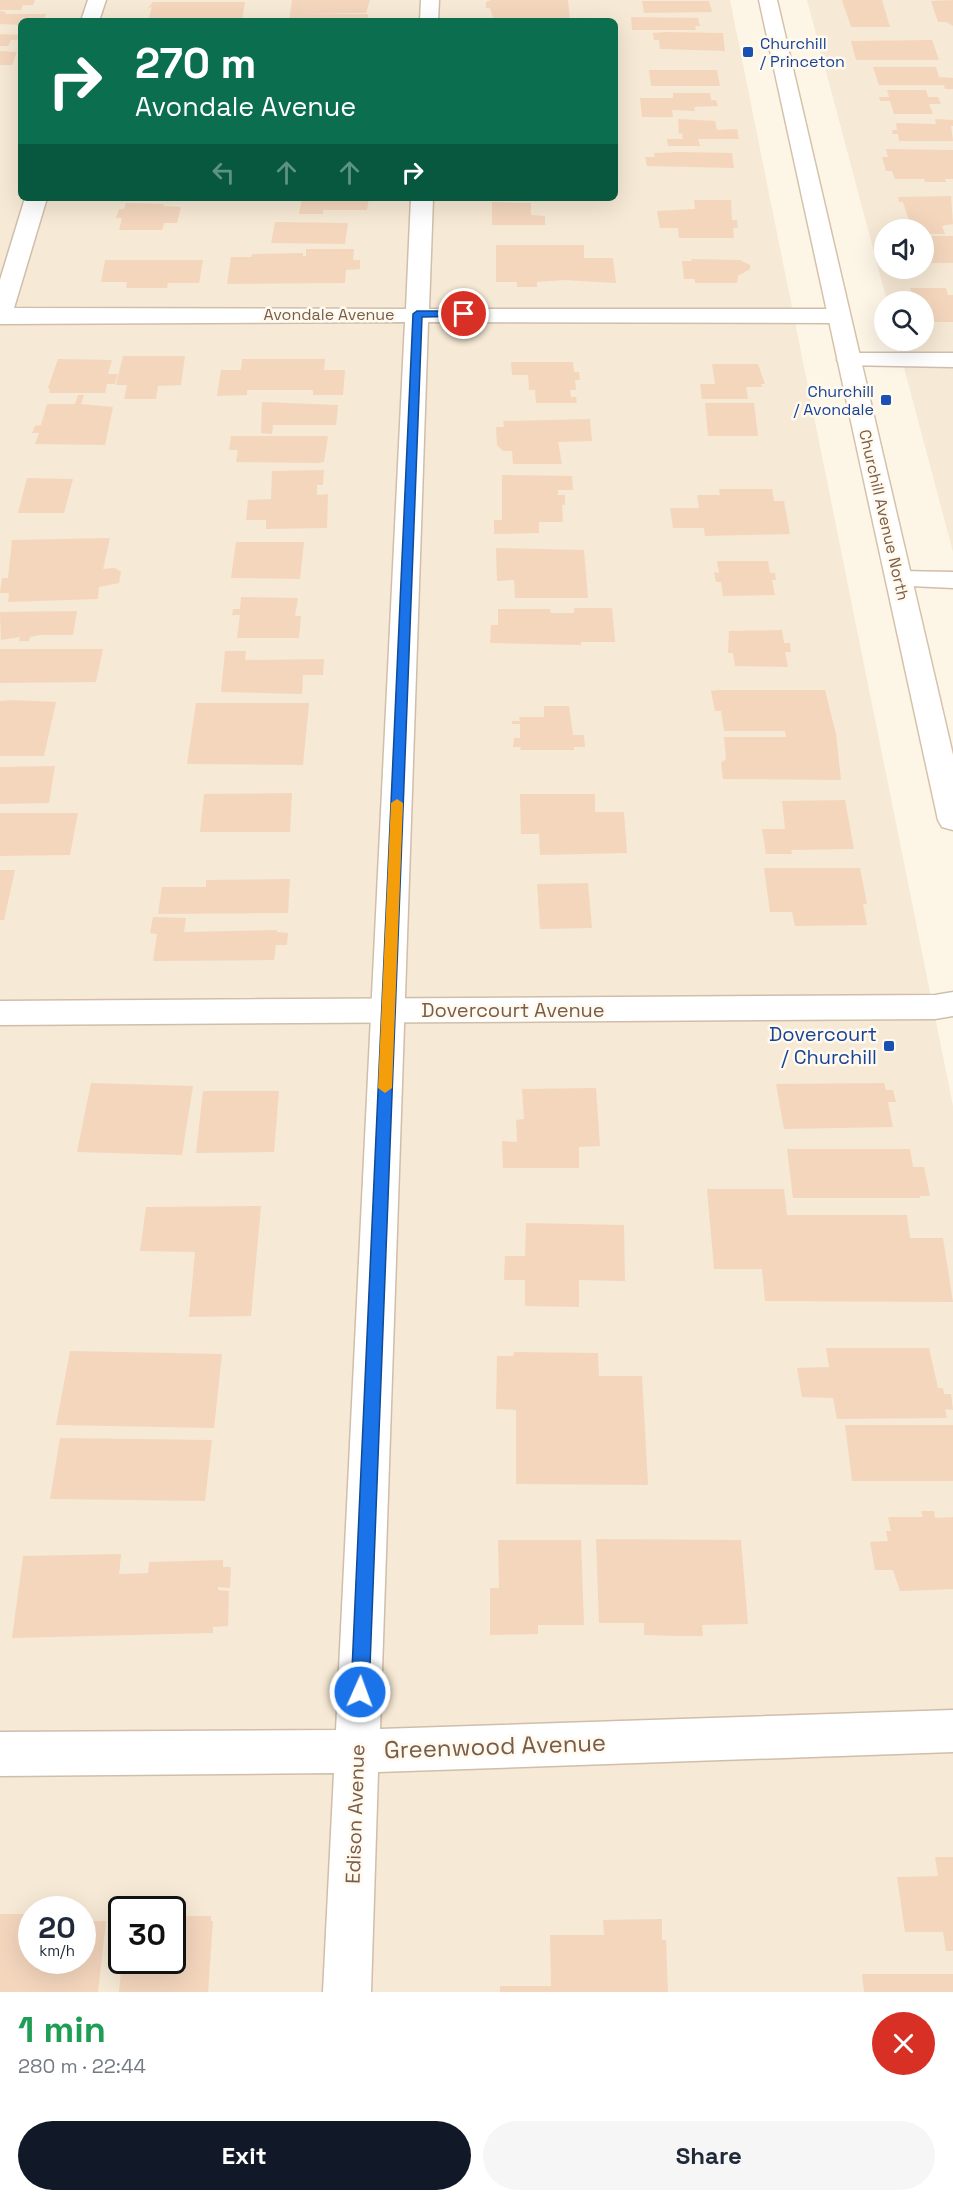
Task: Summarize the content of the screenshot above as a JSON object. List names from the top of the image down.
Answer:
{
  "streets": {
    "street": [
      "Avondale Avenue",
      "Churchill Avenue North",
      "Dovercourt Avenue",
      "Greenwood Avenue",
      "Edison Avenue"
    ]
  },
  "crossings": [
    ["Avondale Avenue", "Churchill Avenue North"],
    ["Avondale Avenue", "Edison Avenue"],
    ["Dovercourt Avenue", "Edison Avenue"],
    ["Greenwood Avenue", "Edison Avenue"]
  ],
  "places": {
    "transit": ["Churchill / Princeton", "Churchill / Avondale", "Dovercourt / Churchill"]
  },
  "page": {
    "turn": ["270 m", "Avondale Avenue"],
    "speed": "20 km/h",
    "limit": "30",
    "heading": ["1 min", "280 m · 22:44"],
    "buttons": ["Exit", "Share"]
  }
}
